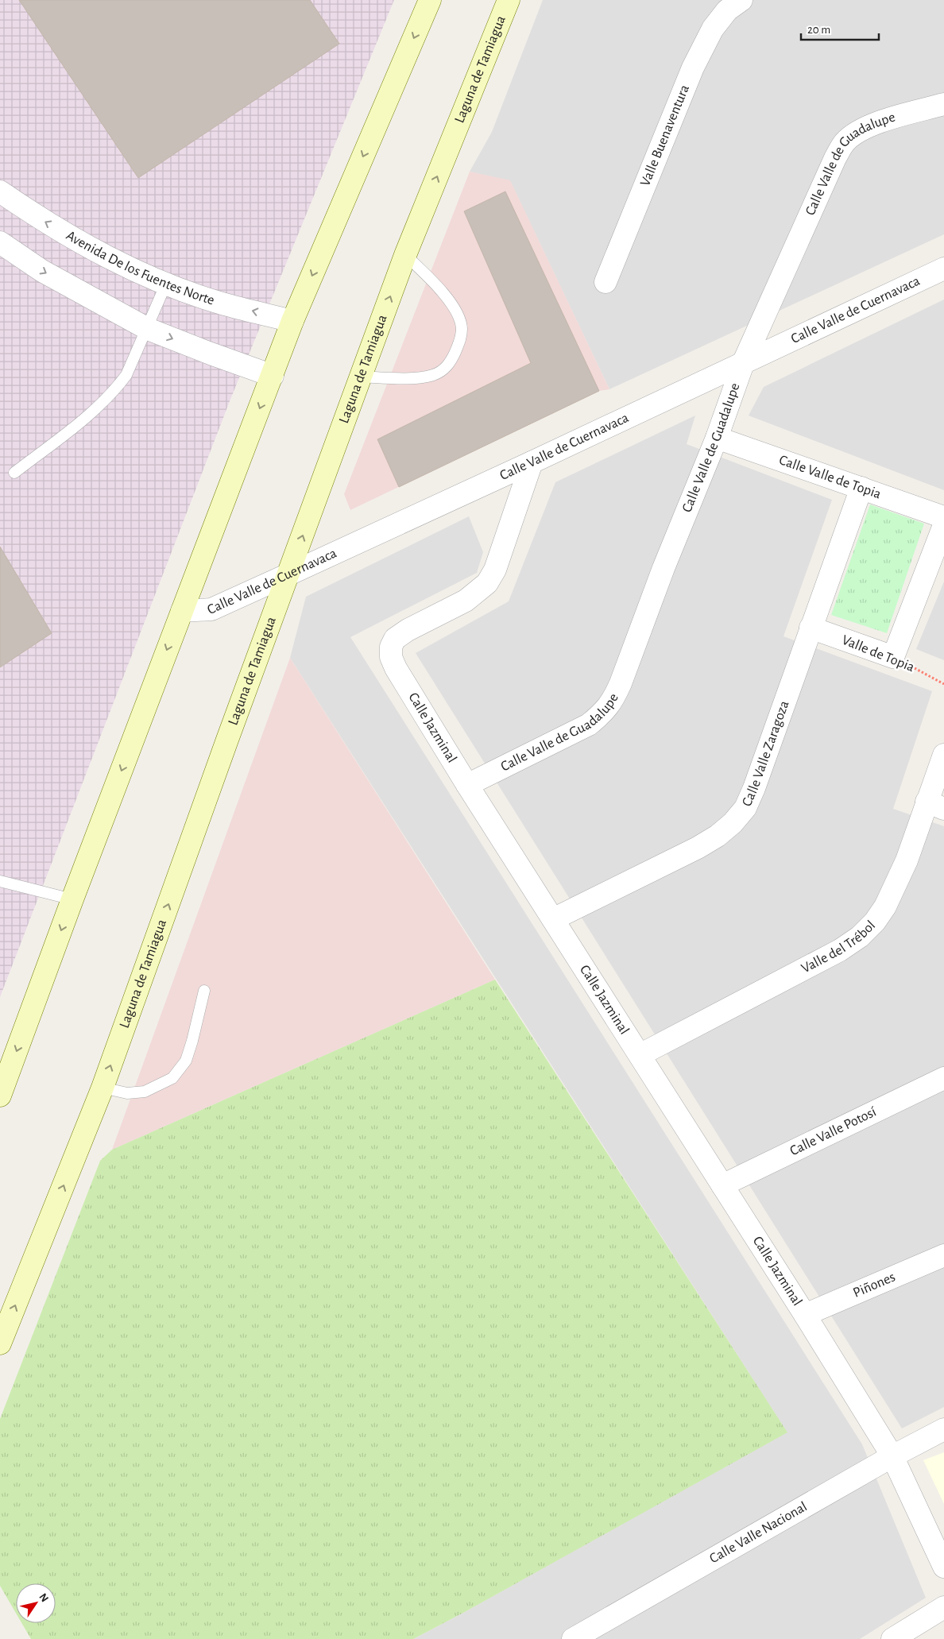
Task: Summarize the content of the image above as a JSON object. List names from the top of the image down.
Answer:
{
  "streets": {
    "main road": ["Laguna de Tamiagua"],
    "street": [
      "Valle Buenaventura",
      "Calle Valle de Guadalupe",
      "Avenida De los Fuentes Norte",
      "Calle Valle de Cuernavaca",
      "Calle Valle de Topia",
      "Valle de Topia",
      "Calle Jazminal",
      "Calle Valle Zaragoza",
      "Valle del Trébol",
      "Calle Valle Potosí",
      "Piñones",
      "Calle Valle Nacional"
    ]
  },
  "crossings": [
    ["Laguna de Tamiagua", "Calle Valle de Cuernavaca"],
    ["Calle Valle de Guadalupe", "Calle Valle de Cuernavaca"],
    ["Calle Valle de Guadalupe", "Calle Valle de Topia"],
    ["Calle Valle de Guadalupe", "Calle Jazminal"],
    ["Calle Valle de Cuernavaca", "Calle Jazminal"],
    ["Calle Valle de Topia", "Calle Valle Zaragoza"],
    ["Valle de Topia", "Calle Valle Zaragoza"],
    ["Calle Jazminal", "Calle Valle Zaragoza"],
    ["Calle Jazminal", "Valle del Trébol"],
    ["Calle Jazminal", "Calle Valle Potosí"],
    ["Calle Jazminal", "Piñones"],
    ["Calle Jazminal", "Calle Valle Nacional"]
  ],
  "scale_bar": "20 m",
  "north": "top right"
}
